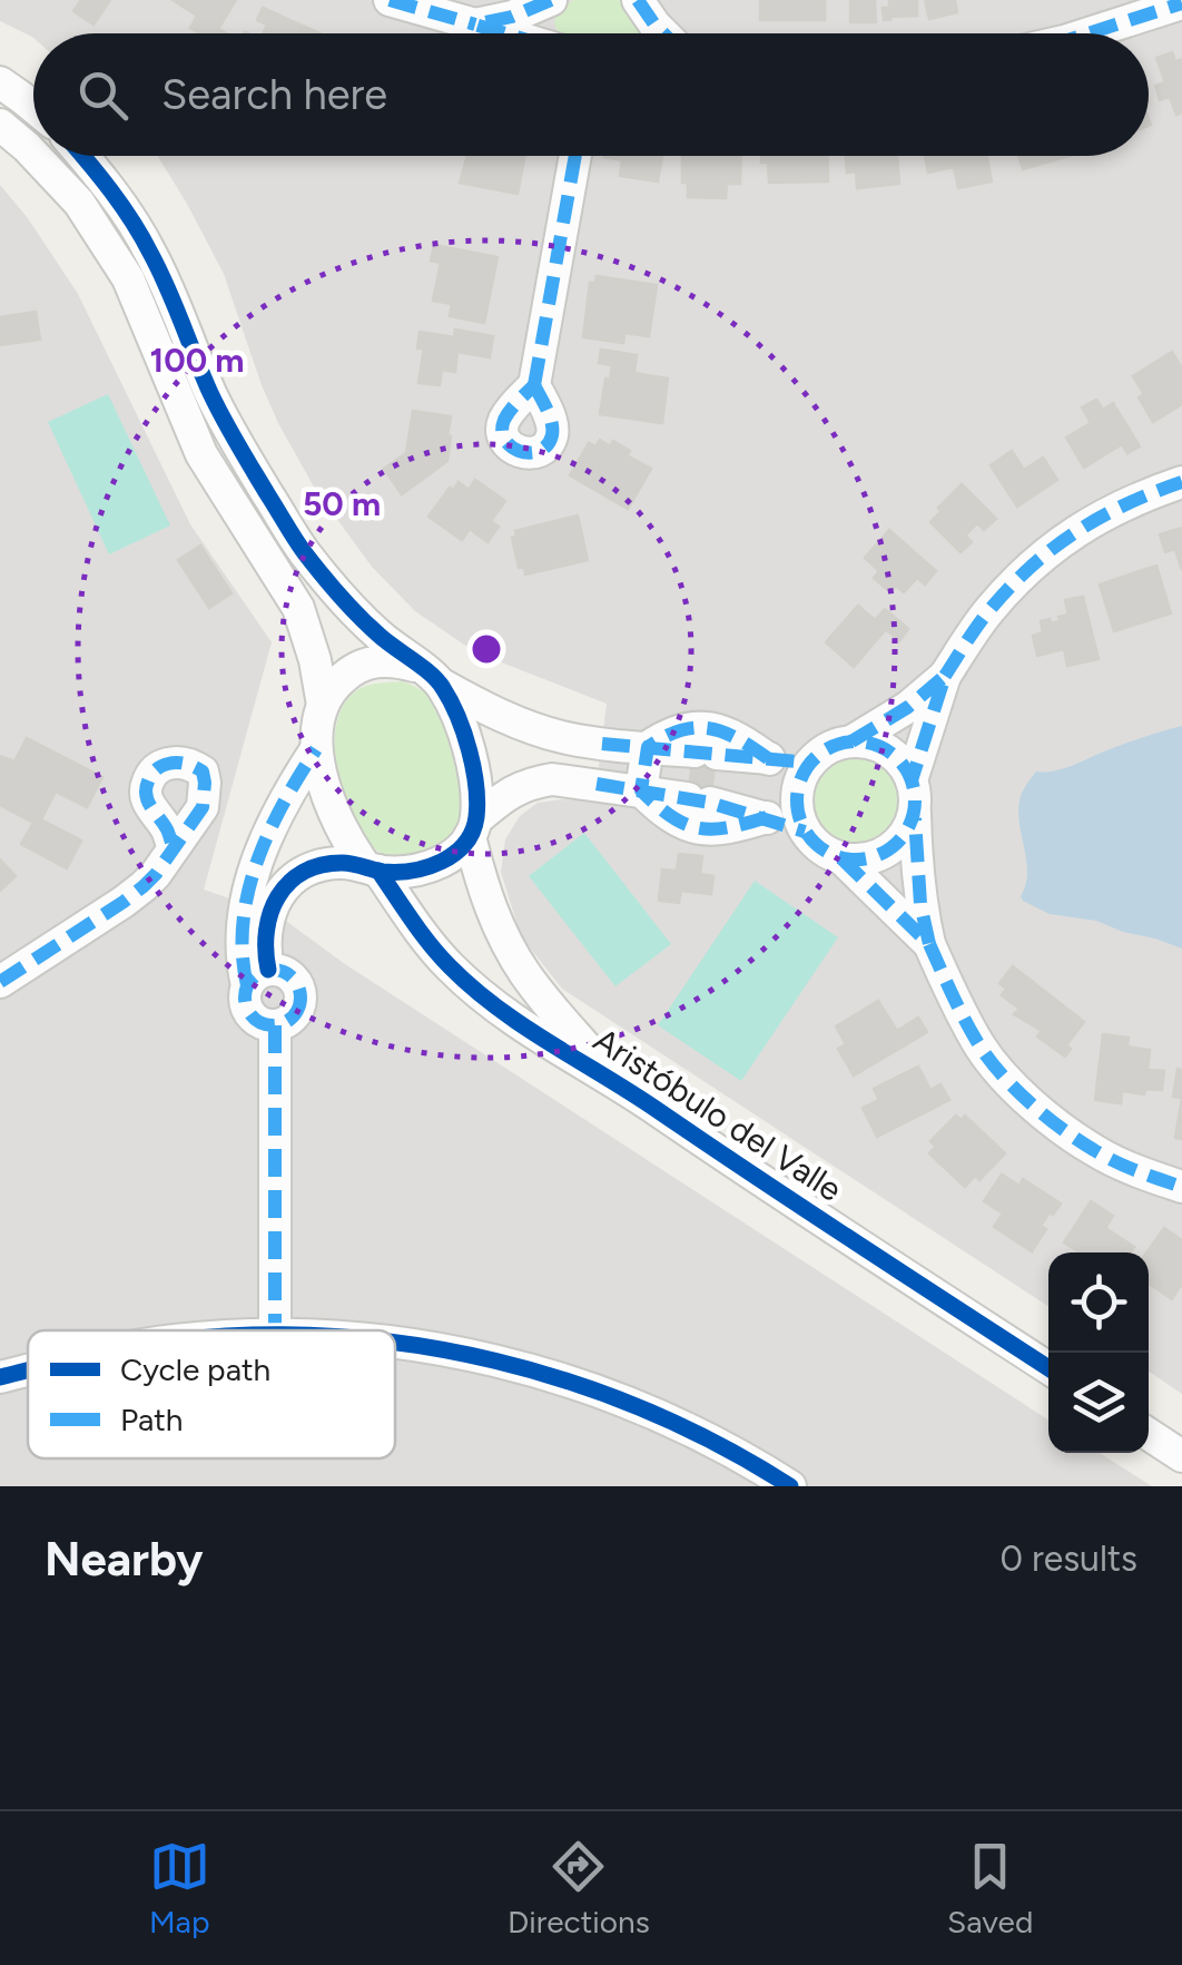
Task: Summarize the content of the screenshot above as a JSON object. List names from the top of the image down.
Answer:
{
  "streets": {
    "street": ["Aristóbulo del Valle"]
  },
  "legend": ["Cycle path", "Path"],
  "page": {
    "search": "Search here",
    "heading": ["Nearby", "0 results"],
    "nav": ["Map", "Directions", "Saved"]
  },
  "rings": ["100 m", "50 m"]
}
